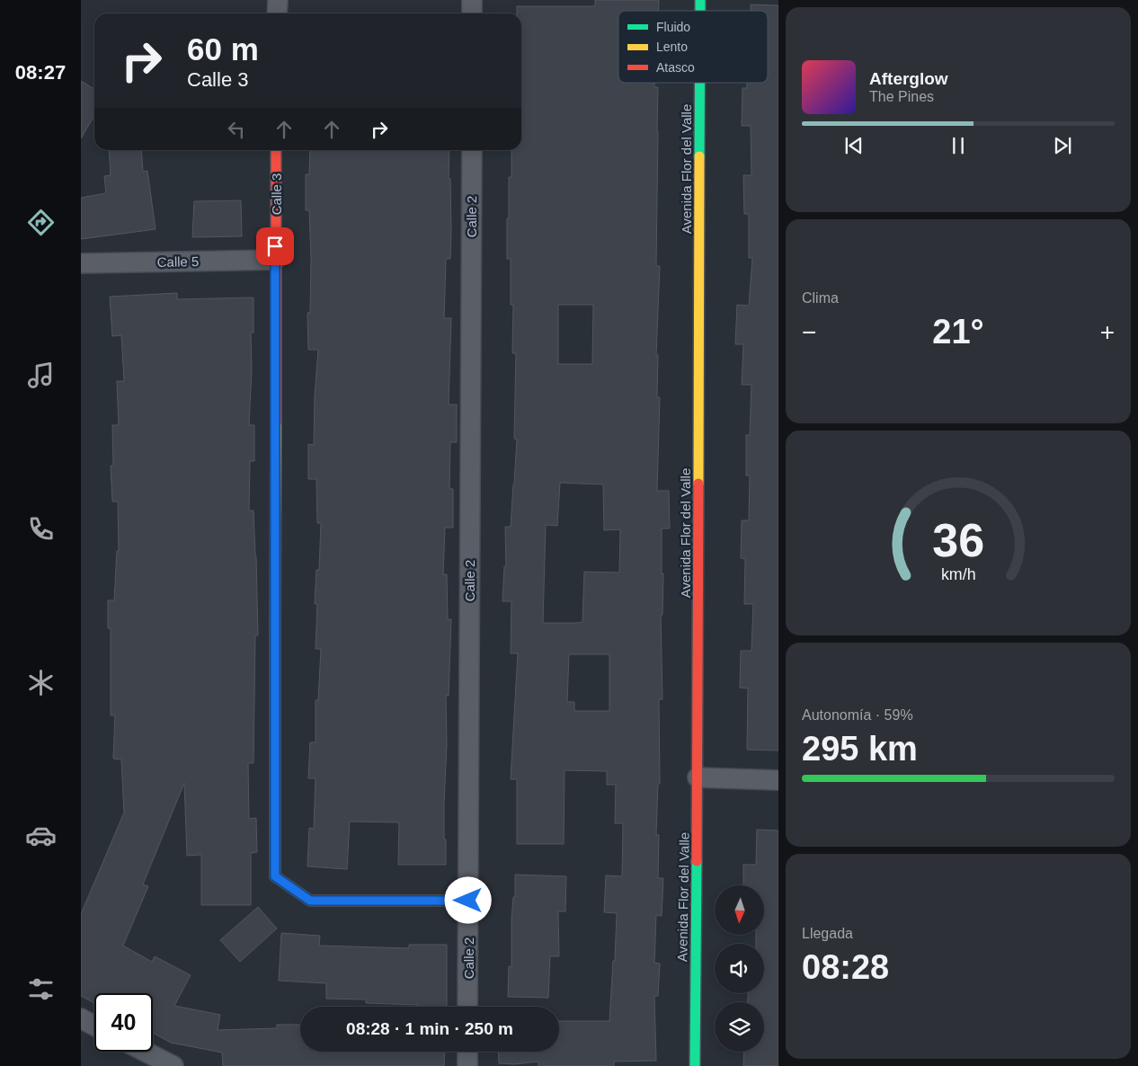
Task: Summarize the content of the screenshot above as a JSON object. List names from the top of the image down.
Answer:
{
  "streets": {
    "street": [
      "Avenida Flor del Valle",
      "Calle 3",
      "Calle 2",
      "Calle 5"
    ]
  },
  "crossings": [
    ["Calle 3", "Calle 2"],
    ["Calle 3", "Calle 5"]
  ],
  "legend": ["Fluido", "Lento", "Atasco"],
  "north": "bottom",
  "page": {
    "tabs": "08:27",
    "turn": ["60 m", "Calle 3"],
    "song": ["Afterglow", "The Pines"],
    "tile": [
      "Clima",
      ["Autonomía · 59%", "295 km"],
      ["Llegada", "08:28"]
    ],
    "heat": ["−", "21°", "+"],
    "limit": "40",
    "trip": "08:28 · 1 min · 250 m",
    "gauge": ["36", "km/h"]
  }
}
